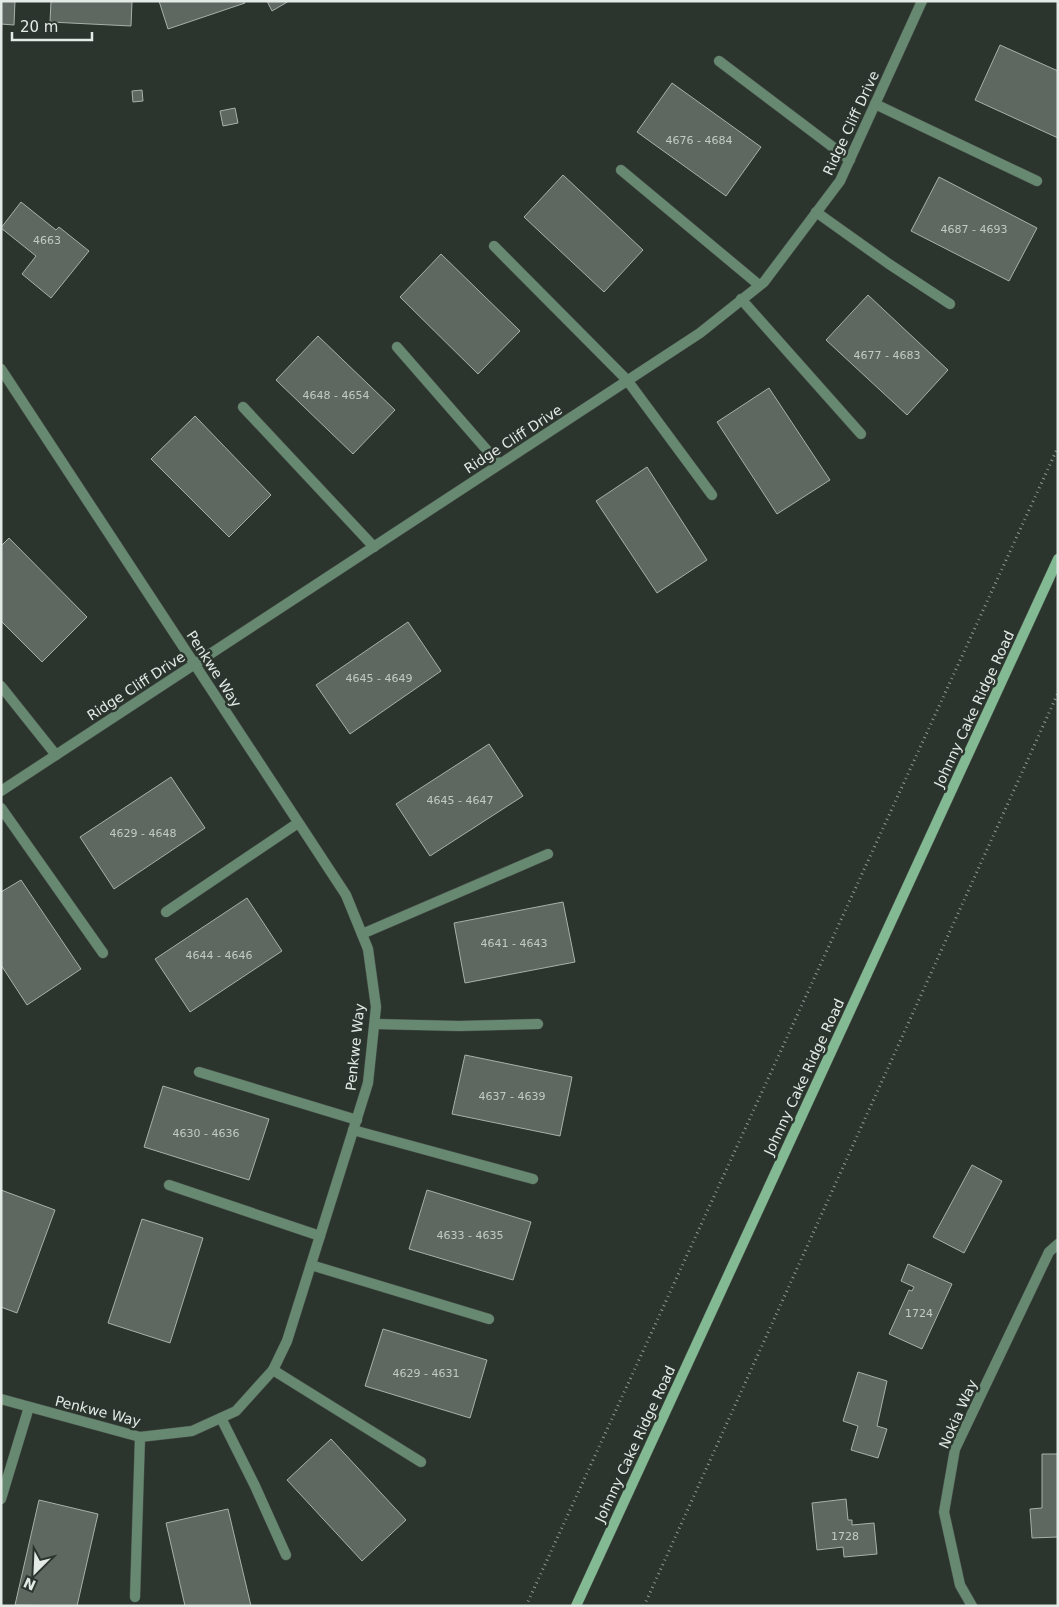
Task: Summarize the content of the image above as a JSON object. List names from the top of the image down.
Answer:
{
  "streets": {
    "street": [
      "Ridge Cliff Drive",
      "Penkwe Way",
      "Johnny Cake Ridge Road",
      "Nokia Way"
    ]
  },
  "crossings": [
    ["Ridge Cliff Drive", "Penkwe Way"]
  ],
  "house_numbers": [
    "4676 - 4684",
    "4687 - 4693",
    "4663",
    "4677 - 4683",
    "4648 - 4654",
    "4645 - 4649",
    "4645 - 4647",
    "4629 - 4648",
    "4641 - 4643",
    "4644 - 4646",
    "4637 - 4639",
    "4630 - 4636",
    "4633 - 4635",
    "1724",
    "4629 - 4631",
    "1728"
  ],
  "scale_bar": "20 m",
  "north": "bottom left"
}
